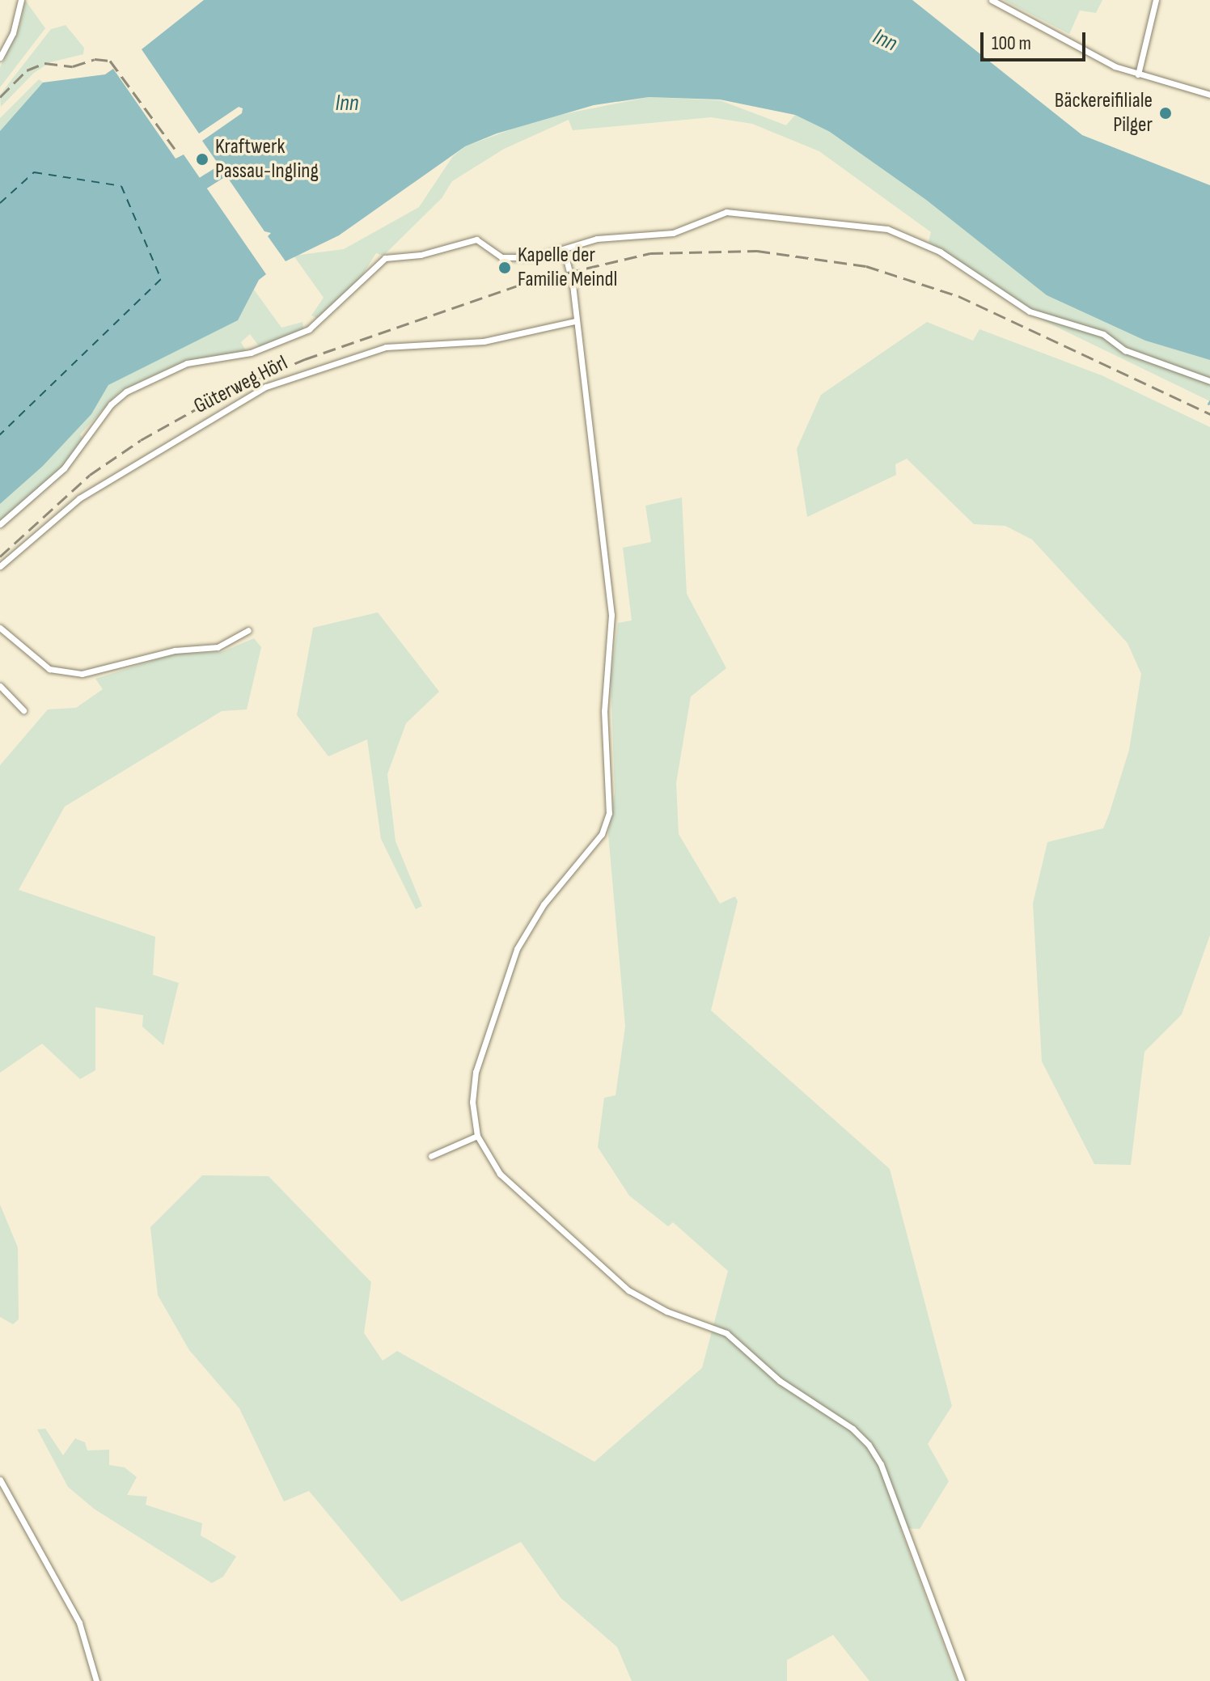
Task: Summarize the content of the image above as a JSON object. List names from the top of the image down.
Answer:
{
  "streets": {
    "street": ["Güterweg Hörl"]
  },
  "water": ["Inn"],
  "places": ["Bäckereifiliale Pilger", "Kraftwerk Passau-Ingling", "Kapelle der Familie Meindl"],
  "scale_bar": "100 m"
}
